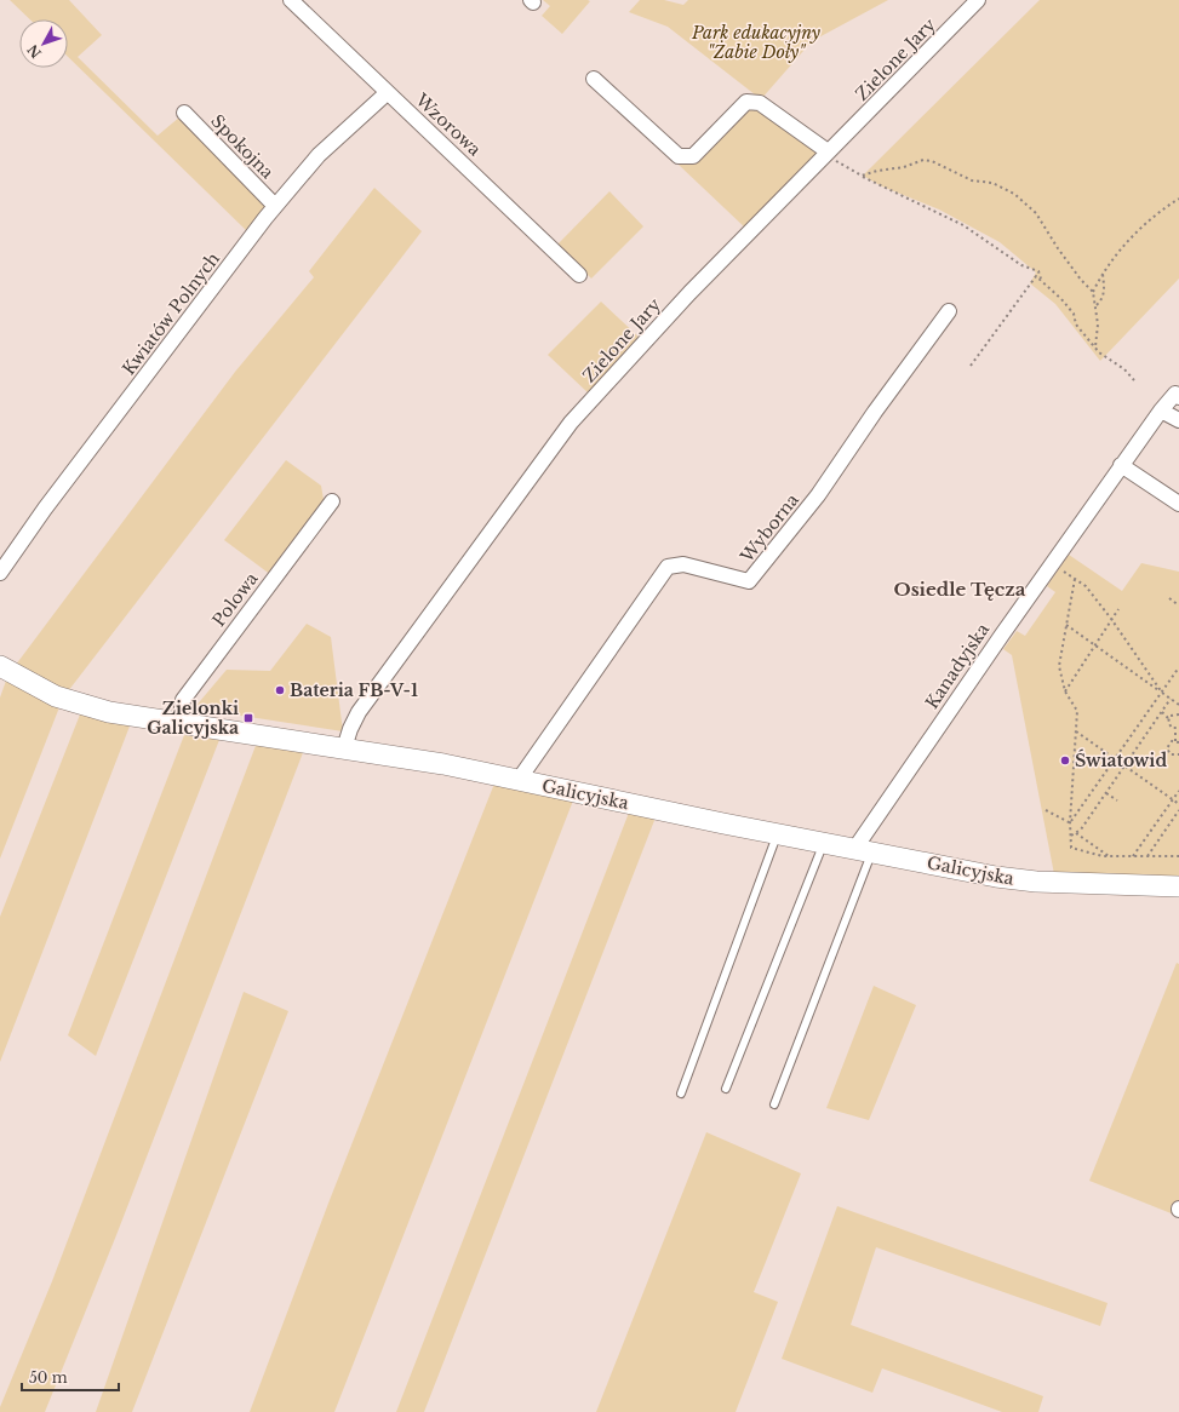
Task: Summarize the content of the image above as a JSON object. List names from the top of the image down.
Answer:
{
  "streets": {
    "street": [
      "Zielone Jary",
      "Wzorowa",
      "Spokojna",
      "Kwiatów Polnych",
      "Wyborna",
      "Polowa",
      "Kanadyjska",
      "Galicyjska"
    ]
  },
  "crossings": [
    ["Zielone Jary", "Galicyjska"],
    ["Wzorowa", "Kwiatów Polnych"],
    ["Spokojna", "Kwiatów Polnych"],
    ["Wyborna", "Galicyjska"],
    ["Polowa", "Galicyjska"],
    ["Kanadyjska", "Galicyjska"]
  ],
  "districts": ["Osiedle Tęcza"],
  "parks": ["Park edukacyjny \"Żabie Doły\""],
  "places": {
    "other": ["Bateria FB-V-1", "Światowid"],
    "transit": ["Zielonki Galicyjska"]
  },
  "scale_bar": "50 m",
  "north": "bottom left"
}
